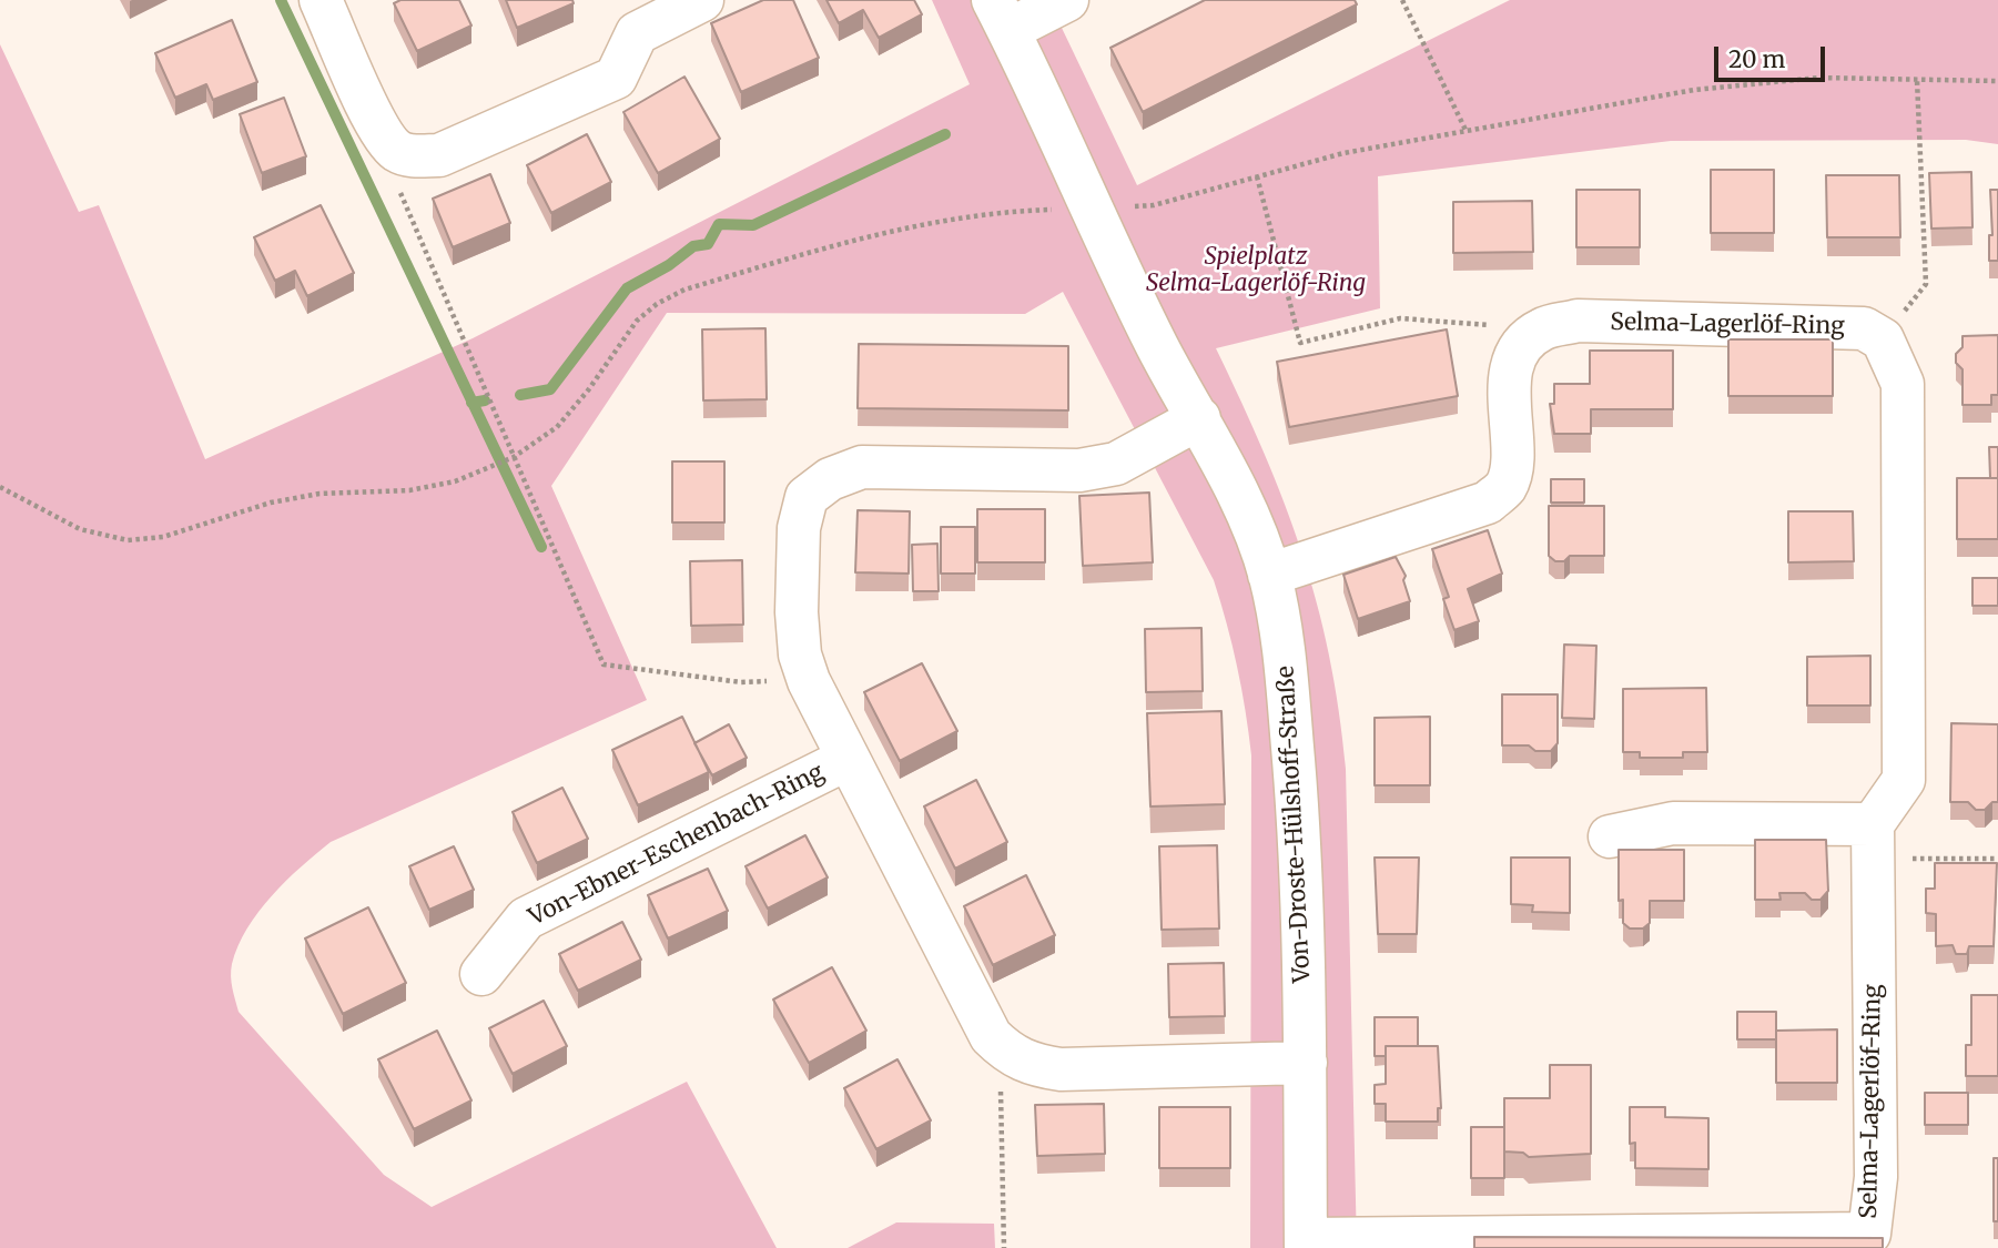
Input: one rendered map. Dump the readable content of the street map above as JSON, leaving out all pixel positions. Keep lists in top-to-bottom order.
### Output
{
  "streets": {
    "street": ["Selma-Lagerlöf-Ring", "Von-Droste-Hülshoff-Straße", "Von-Ebner-Eschenbach-Ring"]
  },
  "crossings": [
    ["Selma-Lagerlöf-Ring", "Von-Droste-Hülshoff-Straße"],
    ["Von-Droste-Hülshoff-Straße", "Von-Ebner-Eschenbach-Ring"]
  ],
  "parks": ["Spielplatz Selma-Lagerlöf-Ring"],
  "scale_bar": "20 m"
}
